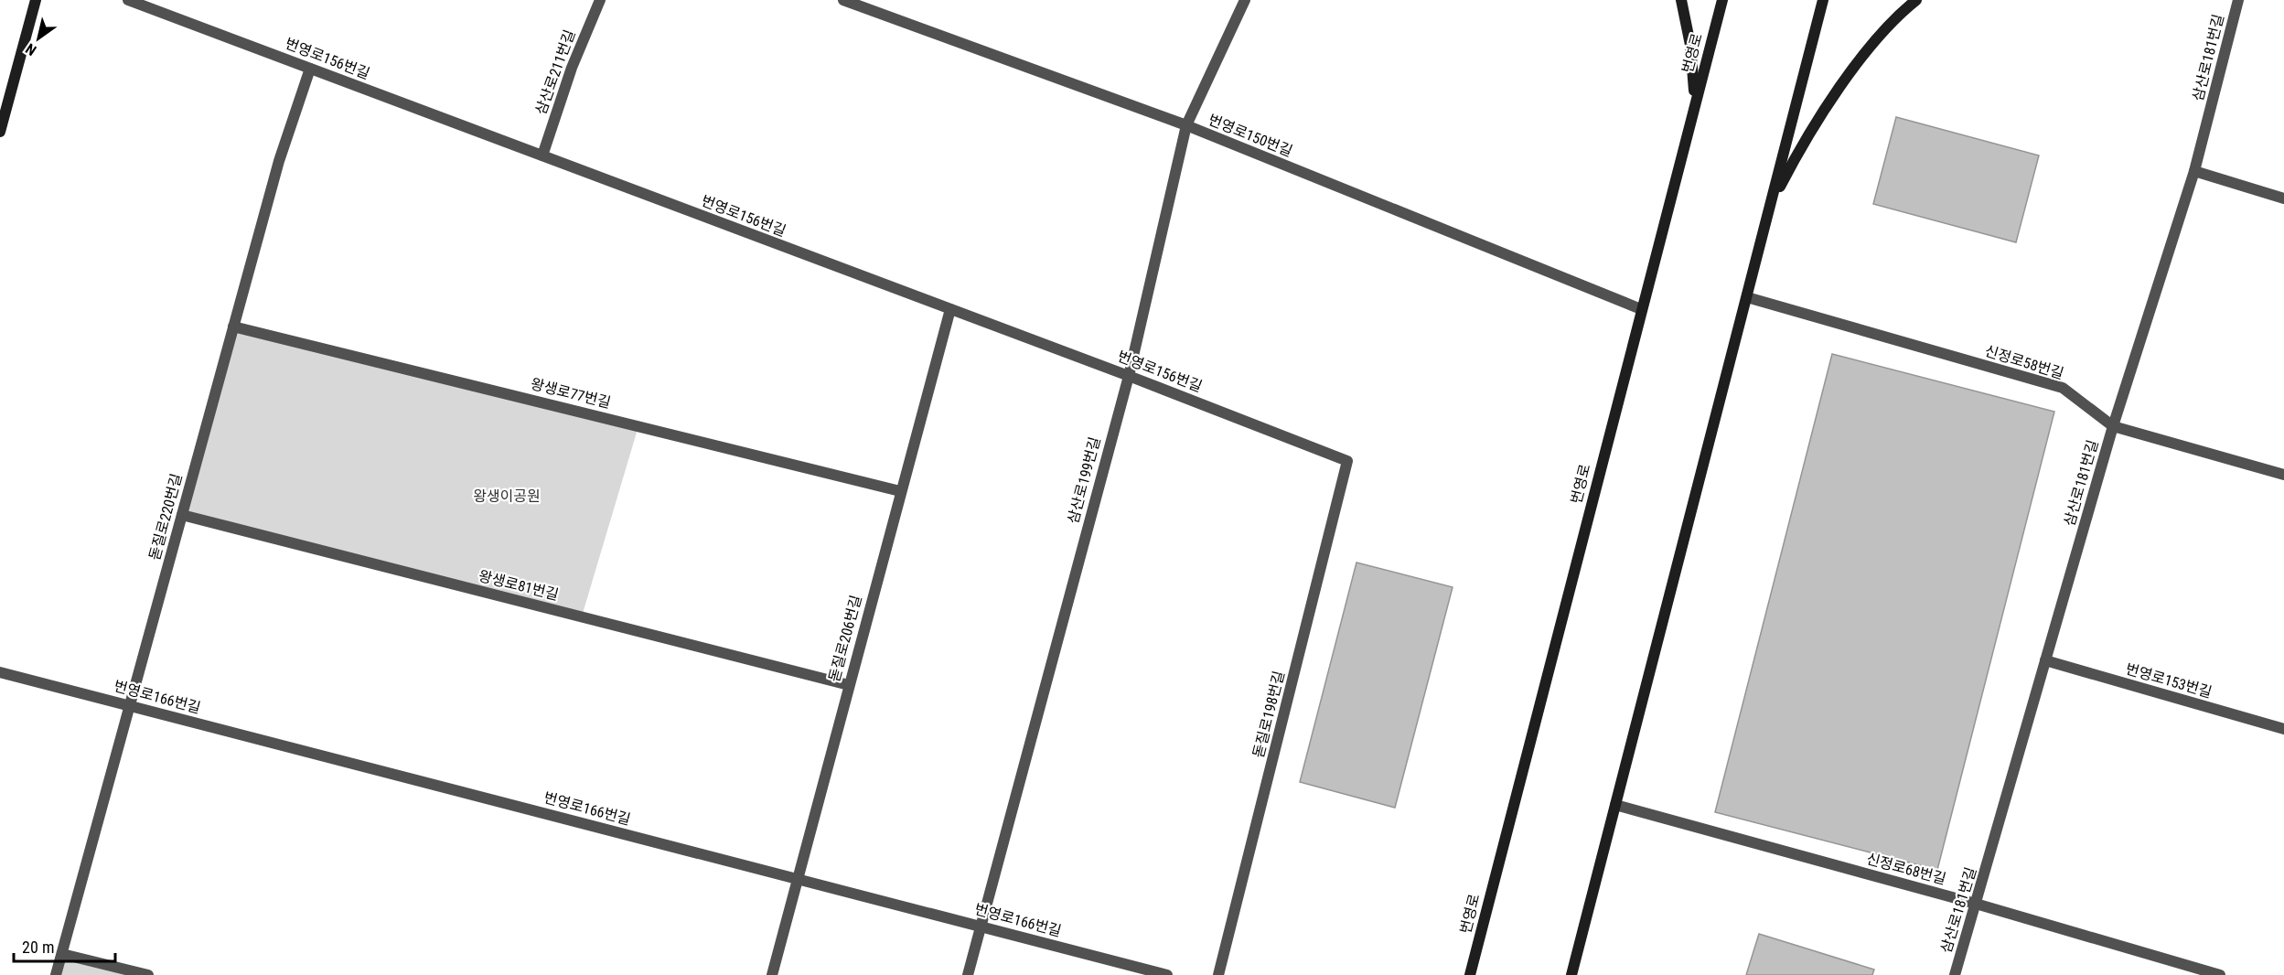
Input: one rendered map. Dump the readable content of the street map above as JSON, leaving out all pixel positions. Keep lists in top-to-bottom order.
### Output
{
  "streets": {
    "main road": ["번영로"],
    "street": [
      "삼산로181번길",
      "번영로156번길",
      "삼산로211번길",
      "번영로150번길",
      "신정로58번길",
      "왕생로77번길",
      "삼산로199번길",
      "돋질로220번길",
      "왕생로81번길",
      "돋질로206번길",
      "번영로153번길",
      "번영로166번길",
      "돋질로198번길",
      "신정로68번길"
    ]
  },
  "crossings": [
    ["번영로", "번영로150번길"],
    ["삼산로181번길", "신정로58번길"],
    ["삼산로181번길", "번영로153번길"],
    ["삼산로181번길", "신정로68번길"],
    ["번영로156번길", "삼산로211번길"],
    ["번영로156번길", "삼산로199번길"],
    ["번영로156번길", "돋질로220번길"],
    ["번영로156번길", "돋질로206번길"],
    ["번영로156번길", "돋질로198번길"],
    ["번영로150번길", "삼산로199번길"],
    ["왕생로77번길", "돋질로220번길"],
    ["왕생로77번길", "돋질로206번길"],
    ["삼산로199번길", "번영로166번길"],
    ["돋질로220번길", "왕생로81번길"],
    ["돋질로220번길", "번영로166번길"],
    ["왕생로81번길", "돋질로206번길"],
    ["돋질로206번길", "번영로166번길"]
  ],
  "parks": ["왕생이공원"],
  "scale_bar": "20 m",
  "north": "bottom left"
}
